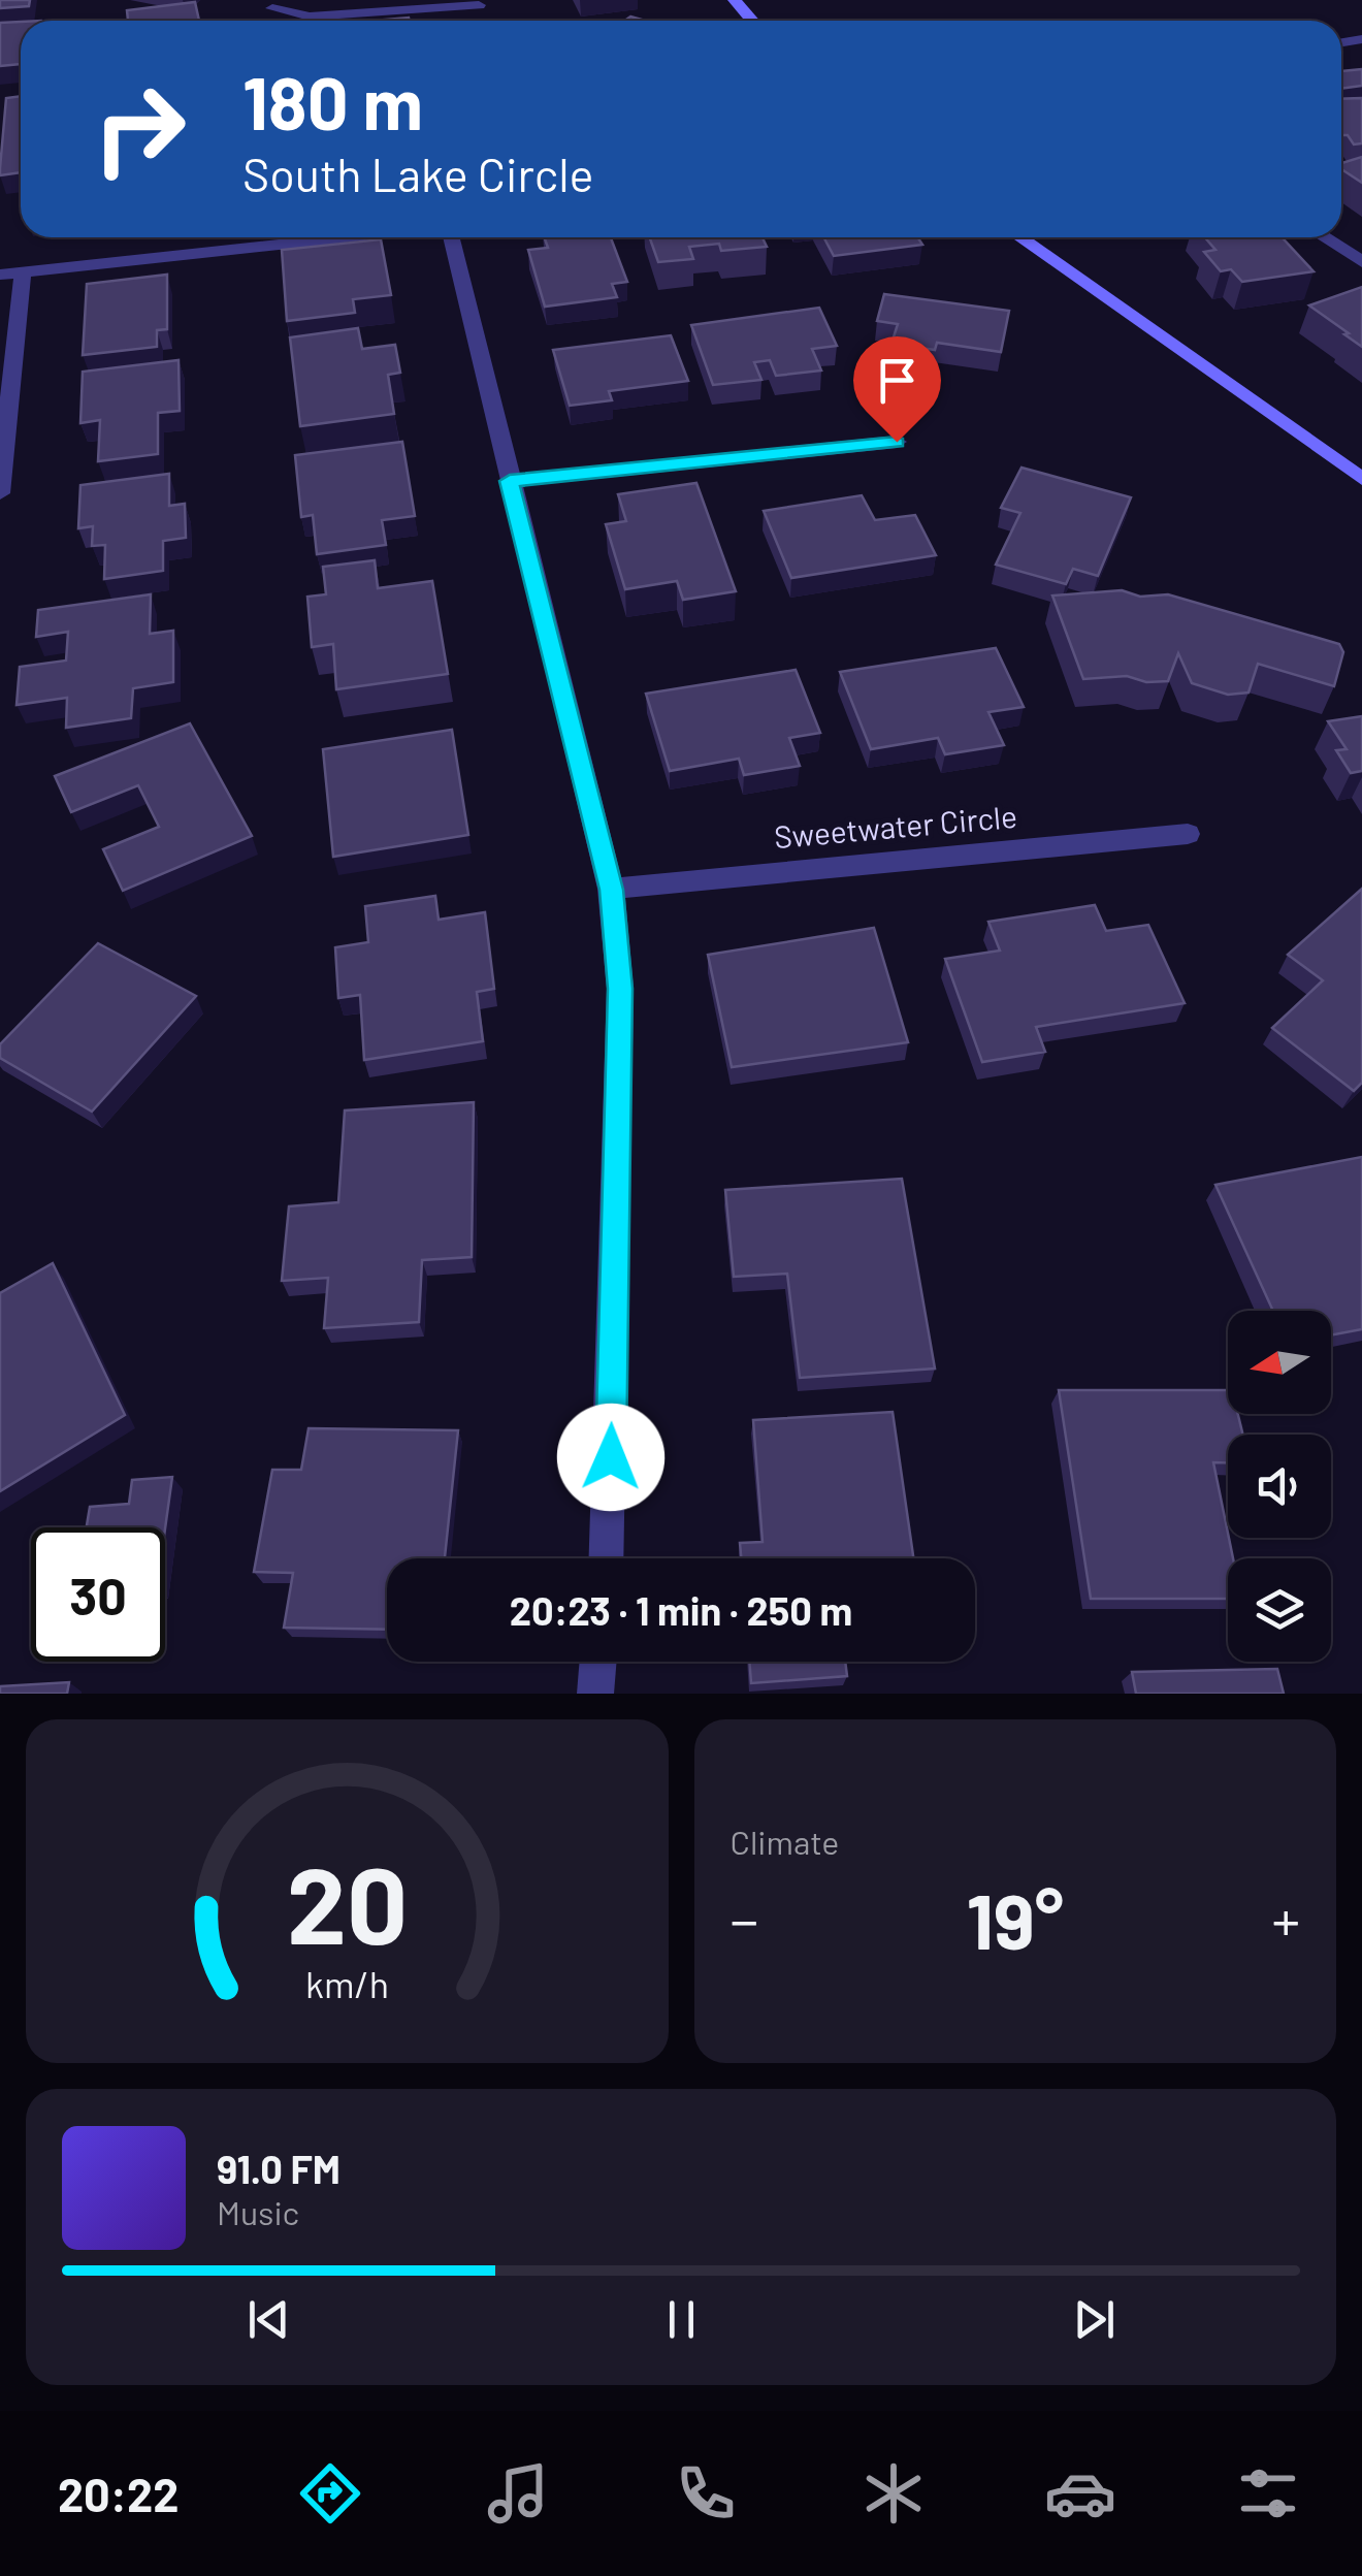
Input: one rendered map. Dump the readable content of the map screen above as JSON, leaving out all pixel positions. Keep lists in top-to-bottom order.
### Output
{
  "streets": {
    "street": ["Sweetwater Circle"]
  },
  "north": "left",
  "page": {
    "turn": ["180 m", "South Lake Circle"],
    "limit": "30",
    "trip": "20:23 · 1 min · 250 m",
    "tile": "Climate",
    "heat": ["−", "19°", "+"],
    "song": ["91.0 FM", "Music"],
    "tabs": "20:22",
    "gauge": ["20", "km/h"]
  }
}
